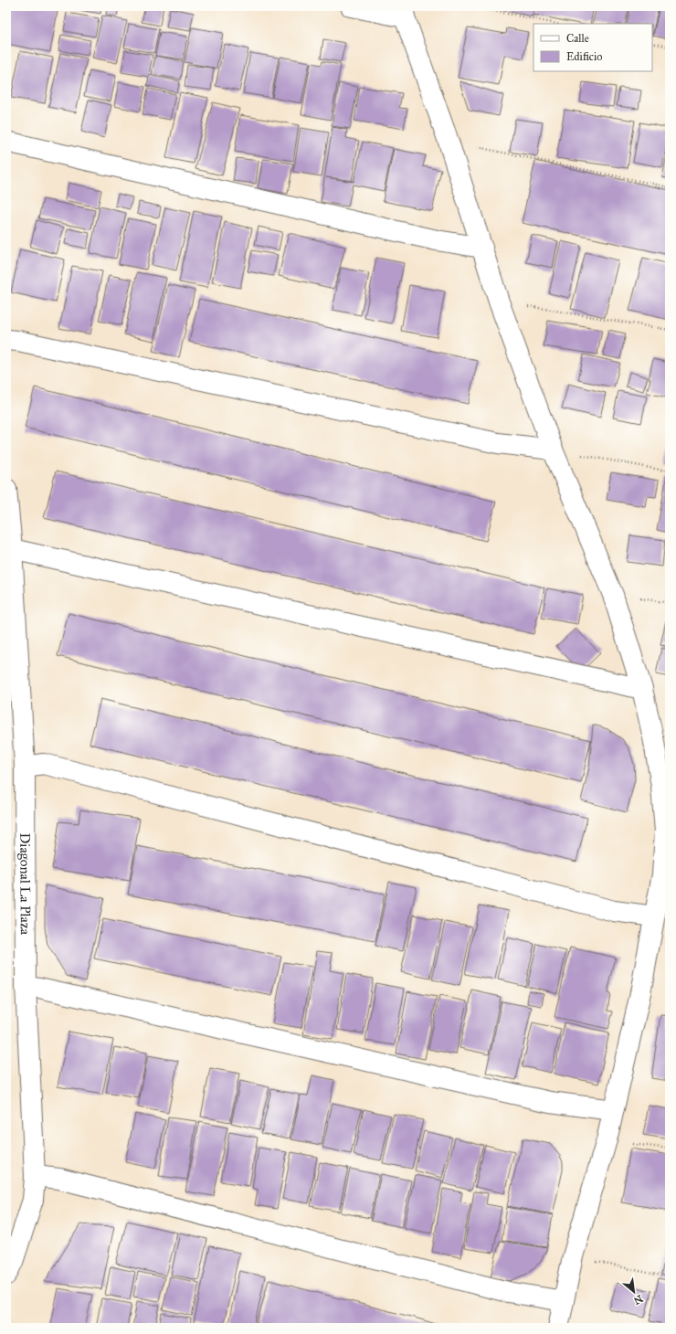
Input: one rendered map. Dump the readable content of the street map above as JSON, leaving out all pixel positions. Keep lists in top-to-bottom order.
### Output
{
  "streets": {
    "street": ["Diagonal La Plaza"]
  },
  "legend": ["Calle", "Edificio"],
  "north": "bottom right"
}
